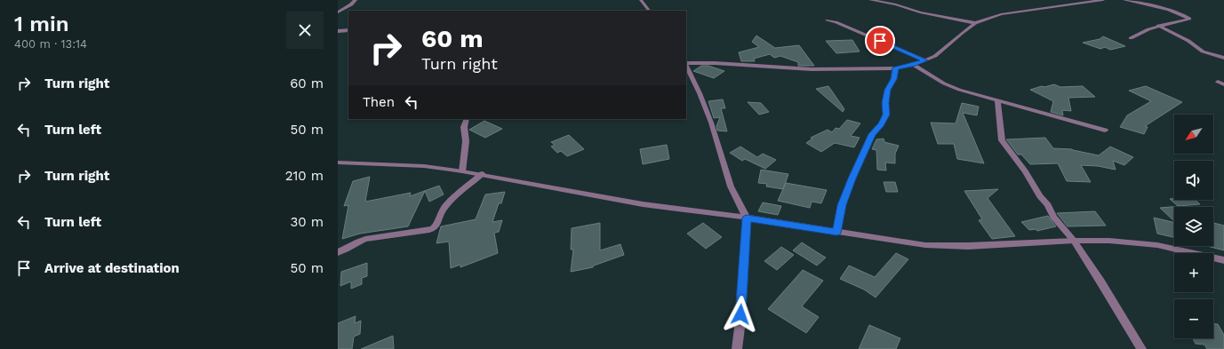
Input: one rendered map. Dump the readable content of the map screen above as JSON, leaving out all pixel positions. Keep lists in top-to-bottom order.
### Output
{
  "north": "bottom left",
  "page": {
    "heading": ["1 min", "400 m · 13:14"],
    "turn": ["60 m", "Turn right"],
    "list": [
      {
        "name": "Turn right",
        "value": "60 m"
      },
      {
        "name": "Turn left",
        "value": "50 m"
      },
      {
        "name": "Turn right",
        "value": "210 m"
      },
      {
        "name": "Turn left",
        "value": "30 m"
      },
      {
        "name": "Arrive at destination",
        "value": "50 m"
      }
    ],
    "then": "Then",
    "map_buttons": ["+", "−"]
  }
}
